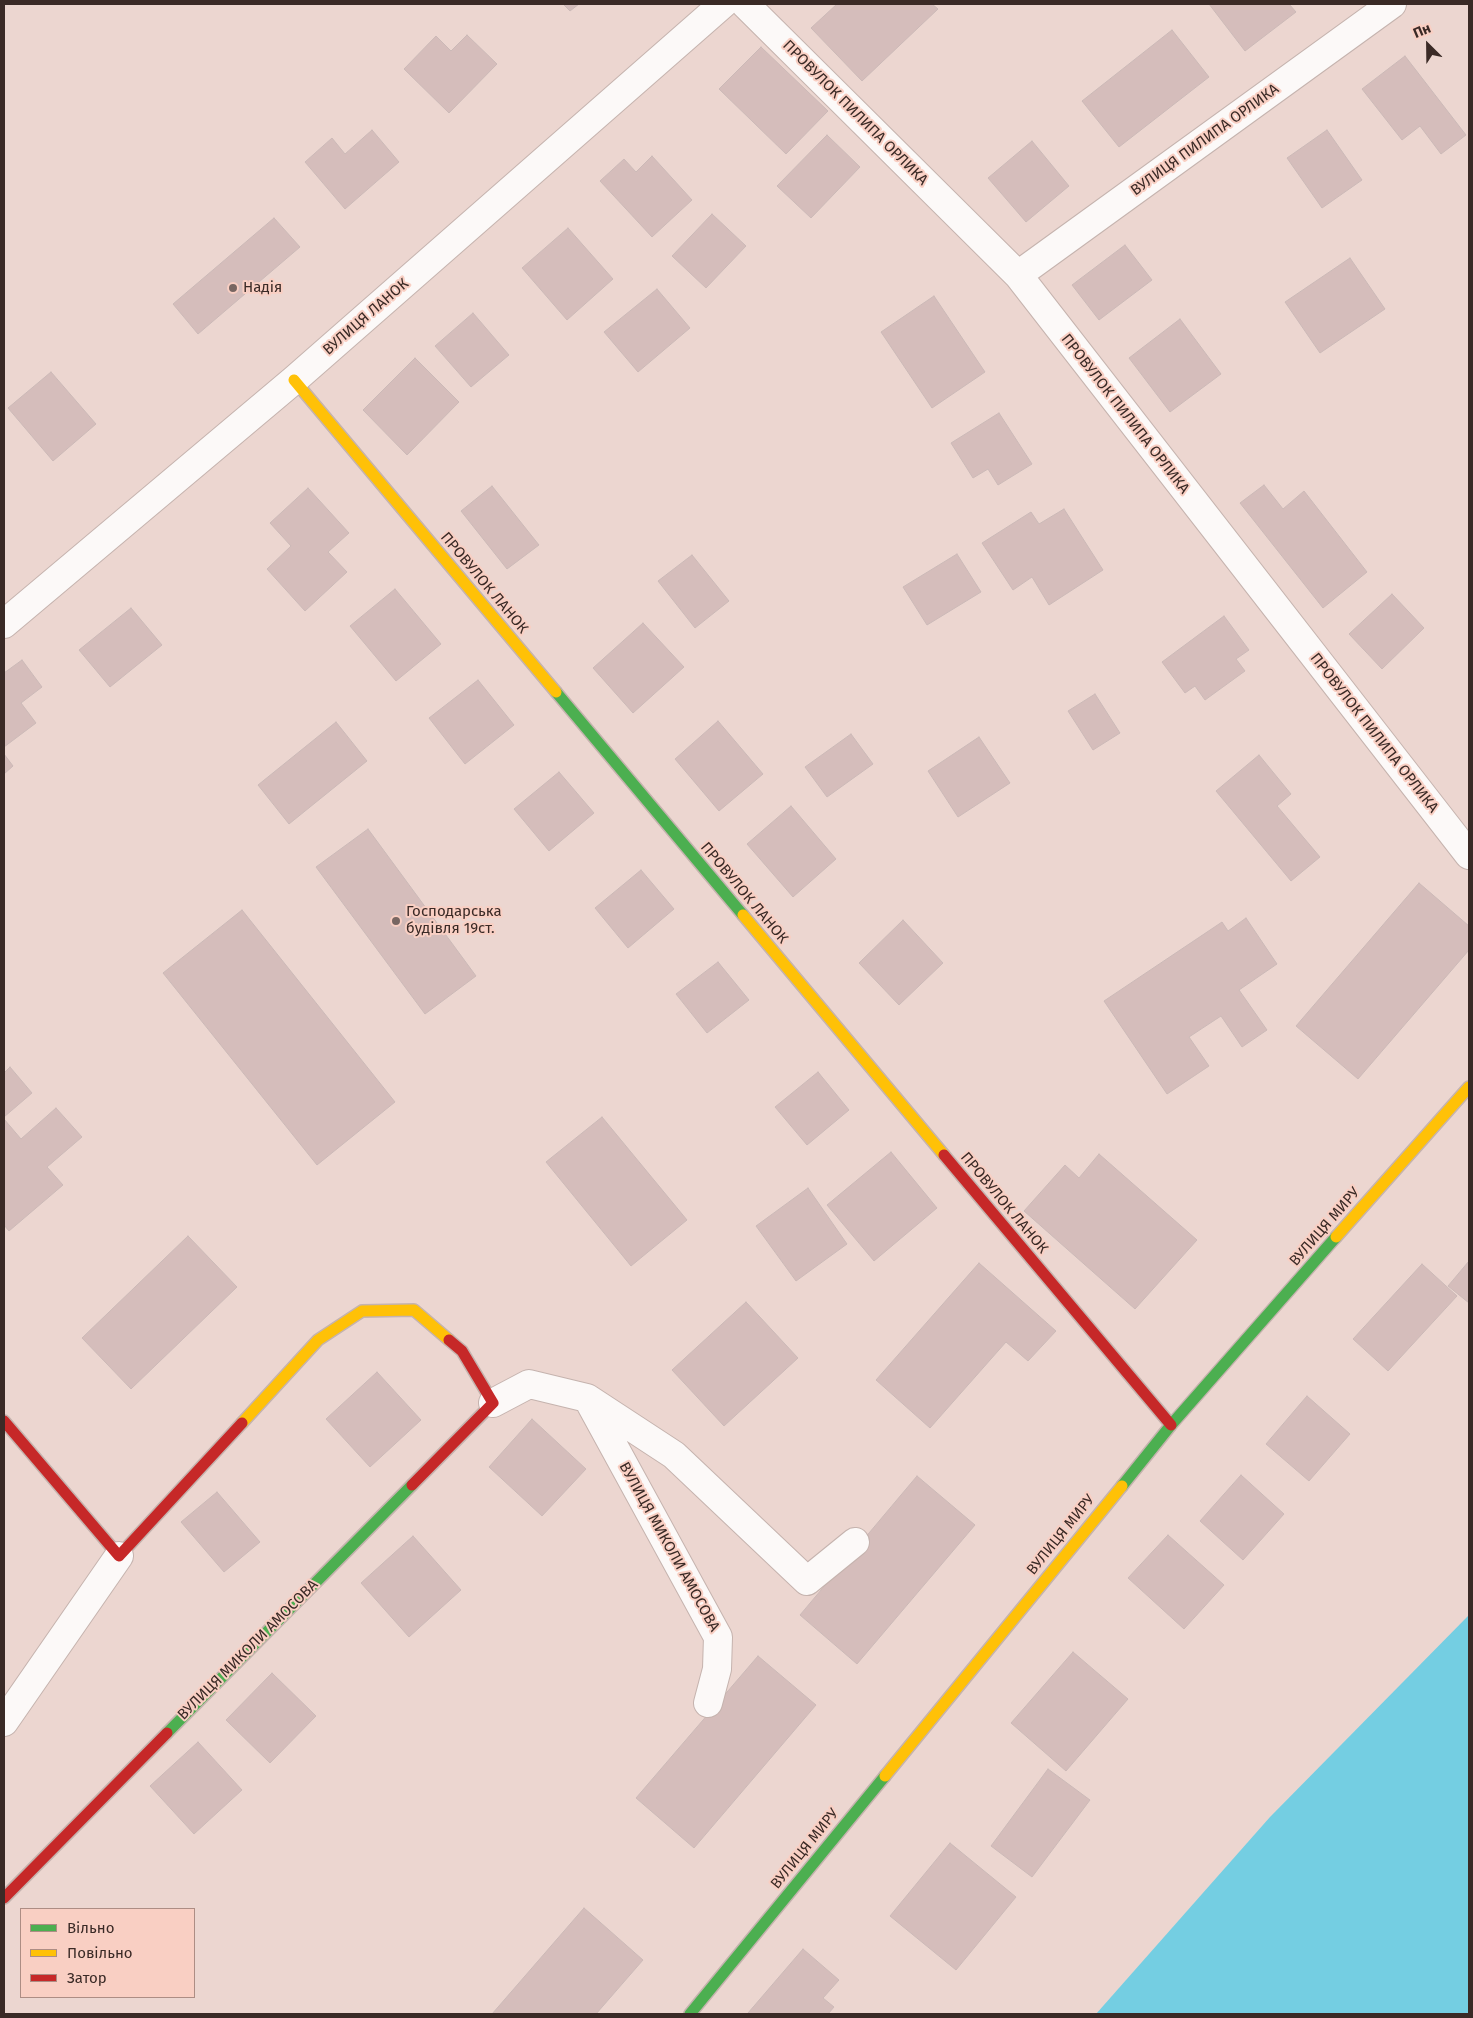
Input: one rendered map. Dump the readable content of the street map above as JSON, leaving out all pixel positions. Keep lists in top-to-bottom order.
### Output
{
  "streets": {
    "street": [
      "ПРОВУЛОК ПИЛИПА ОРЛИКА",
      "ВУЛИЦЯ ПИЛИПА ОРЛИКА",
      "ВУЛИЦЯ ЛАНОК",
      "ПРОВУЛОК ЛАНОК",
      "ВУЛИЦЯ МИРУ",
      "ВУЛИЦЯ МИКОЛИ АМОСОВА"
    ]
  },
  "crossings": [
    ["ПРОВУЛОК ПИЛИПА ОРЛИКА", "ВУЛИЦЯ ПИЛИПА ОРЛИКА"],
    ["ВУЛИЦЯ ЛАНОК", "ПРОВУЛОК ЛАНОК"],
    ["ПРОВУЛОК ЛАНОК", "ВУЛИЦЯ МИРУ"]
  ],
  "places": ["Надія", "Господарська будівля 19ст."],
  "legend": ["Вільно", "Повільно", "Затор"],
  "north": "top left"
}
